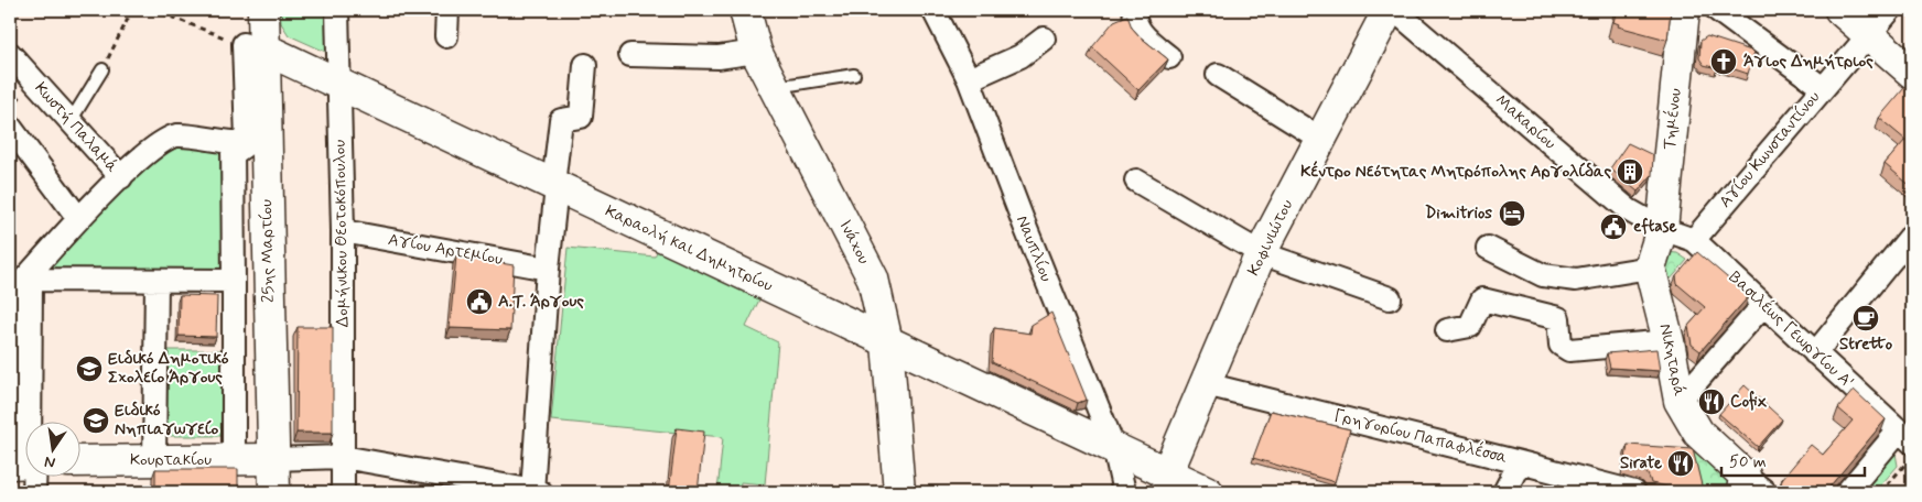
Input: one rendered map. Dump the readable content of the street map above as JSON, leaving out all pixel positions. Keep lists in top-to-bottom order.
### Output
{
  "streets": {
    "main road": [
      "Τημένου",
      "Κοφινιώτου",
      "Ινάχου",
      "Καραολή και Δημητρίου",
      "25ης Μαρτίου",
      "Νικηταρά",
      "Κουρτακίου"
    ],
    "street": [
      "Μακαρίου",
      "Κωστή Παλαμά",
      "Αγίου Κωνσταντίνου",
      "Δομήνικου Θεοτοκόπουλου",
      "Ναυπλίου",
      "Αγίου Αρτεμίου",
      "Βασιλέως Γεωργίου Α'",
      "Γρηγορίου Παπαφλέσσα"
    ]
  },
  "crossings": [
    ["Τημένου", "Μακαρίου"],
    ["Τημένου", "Βασιλέως Γεωργίου Α'"],
    ["Μακαρίου", "Βασιλέως Γεωργίου Α'"],
    ["Αγίου Κωνσταντίνου", "Βασιλέως Γεωργίου Α'"],
    ["Δομήνικου Θεοτοκόπουλου", "Καραολή και Δημητρίου"],
    ["Δομήνικου Θεοτοκόπουλου", "Αγίου Αρτεμίου"],
    ["Κοφινιώτου", "Καραολή και Δημητρίου"],
    ["Κοφινιώτου", "Γρηγορίου Παπαφλέσσα"],
    ["Ινάχου", "Καραολή και Δημητρίου"],
    ["Καραολή και Δημητρίου", "Ναυπλίου"],
    ["Καραολή και Δημητρίου", "25ης Μαρτίου"],
    ["25ης Μαρτίου", "Κουρτακίου"]
  ],
  "places": {
    "church": ["Άγιος Δημήτριος"],
    "building": ["Κέντρο Νεότητας Μητρόπολης Αργολίδας"],
    "hotel": ["Dimitrios"],
    "public building": ["eftase", "Α.Τ. Άργους"],
    "cafe": ["Stretto"],
    "school or university": ["Ειδικό Δημοτικό Σχολείο Άργους", "Ειδικό Νηπιαγωγείο"],
    "restaurant": ["Cofix", "Sirate"]
  },
  "scale_bar": "50 m",
  "north": "bottom"
}
